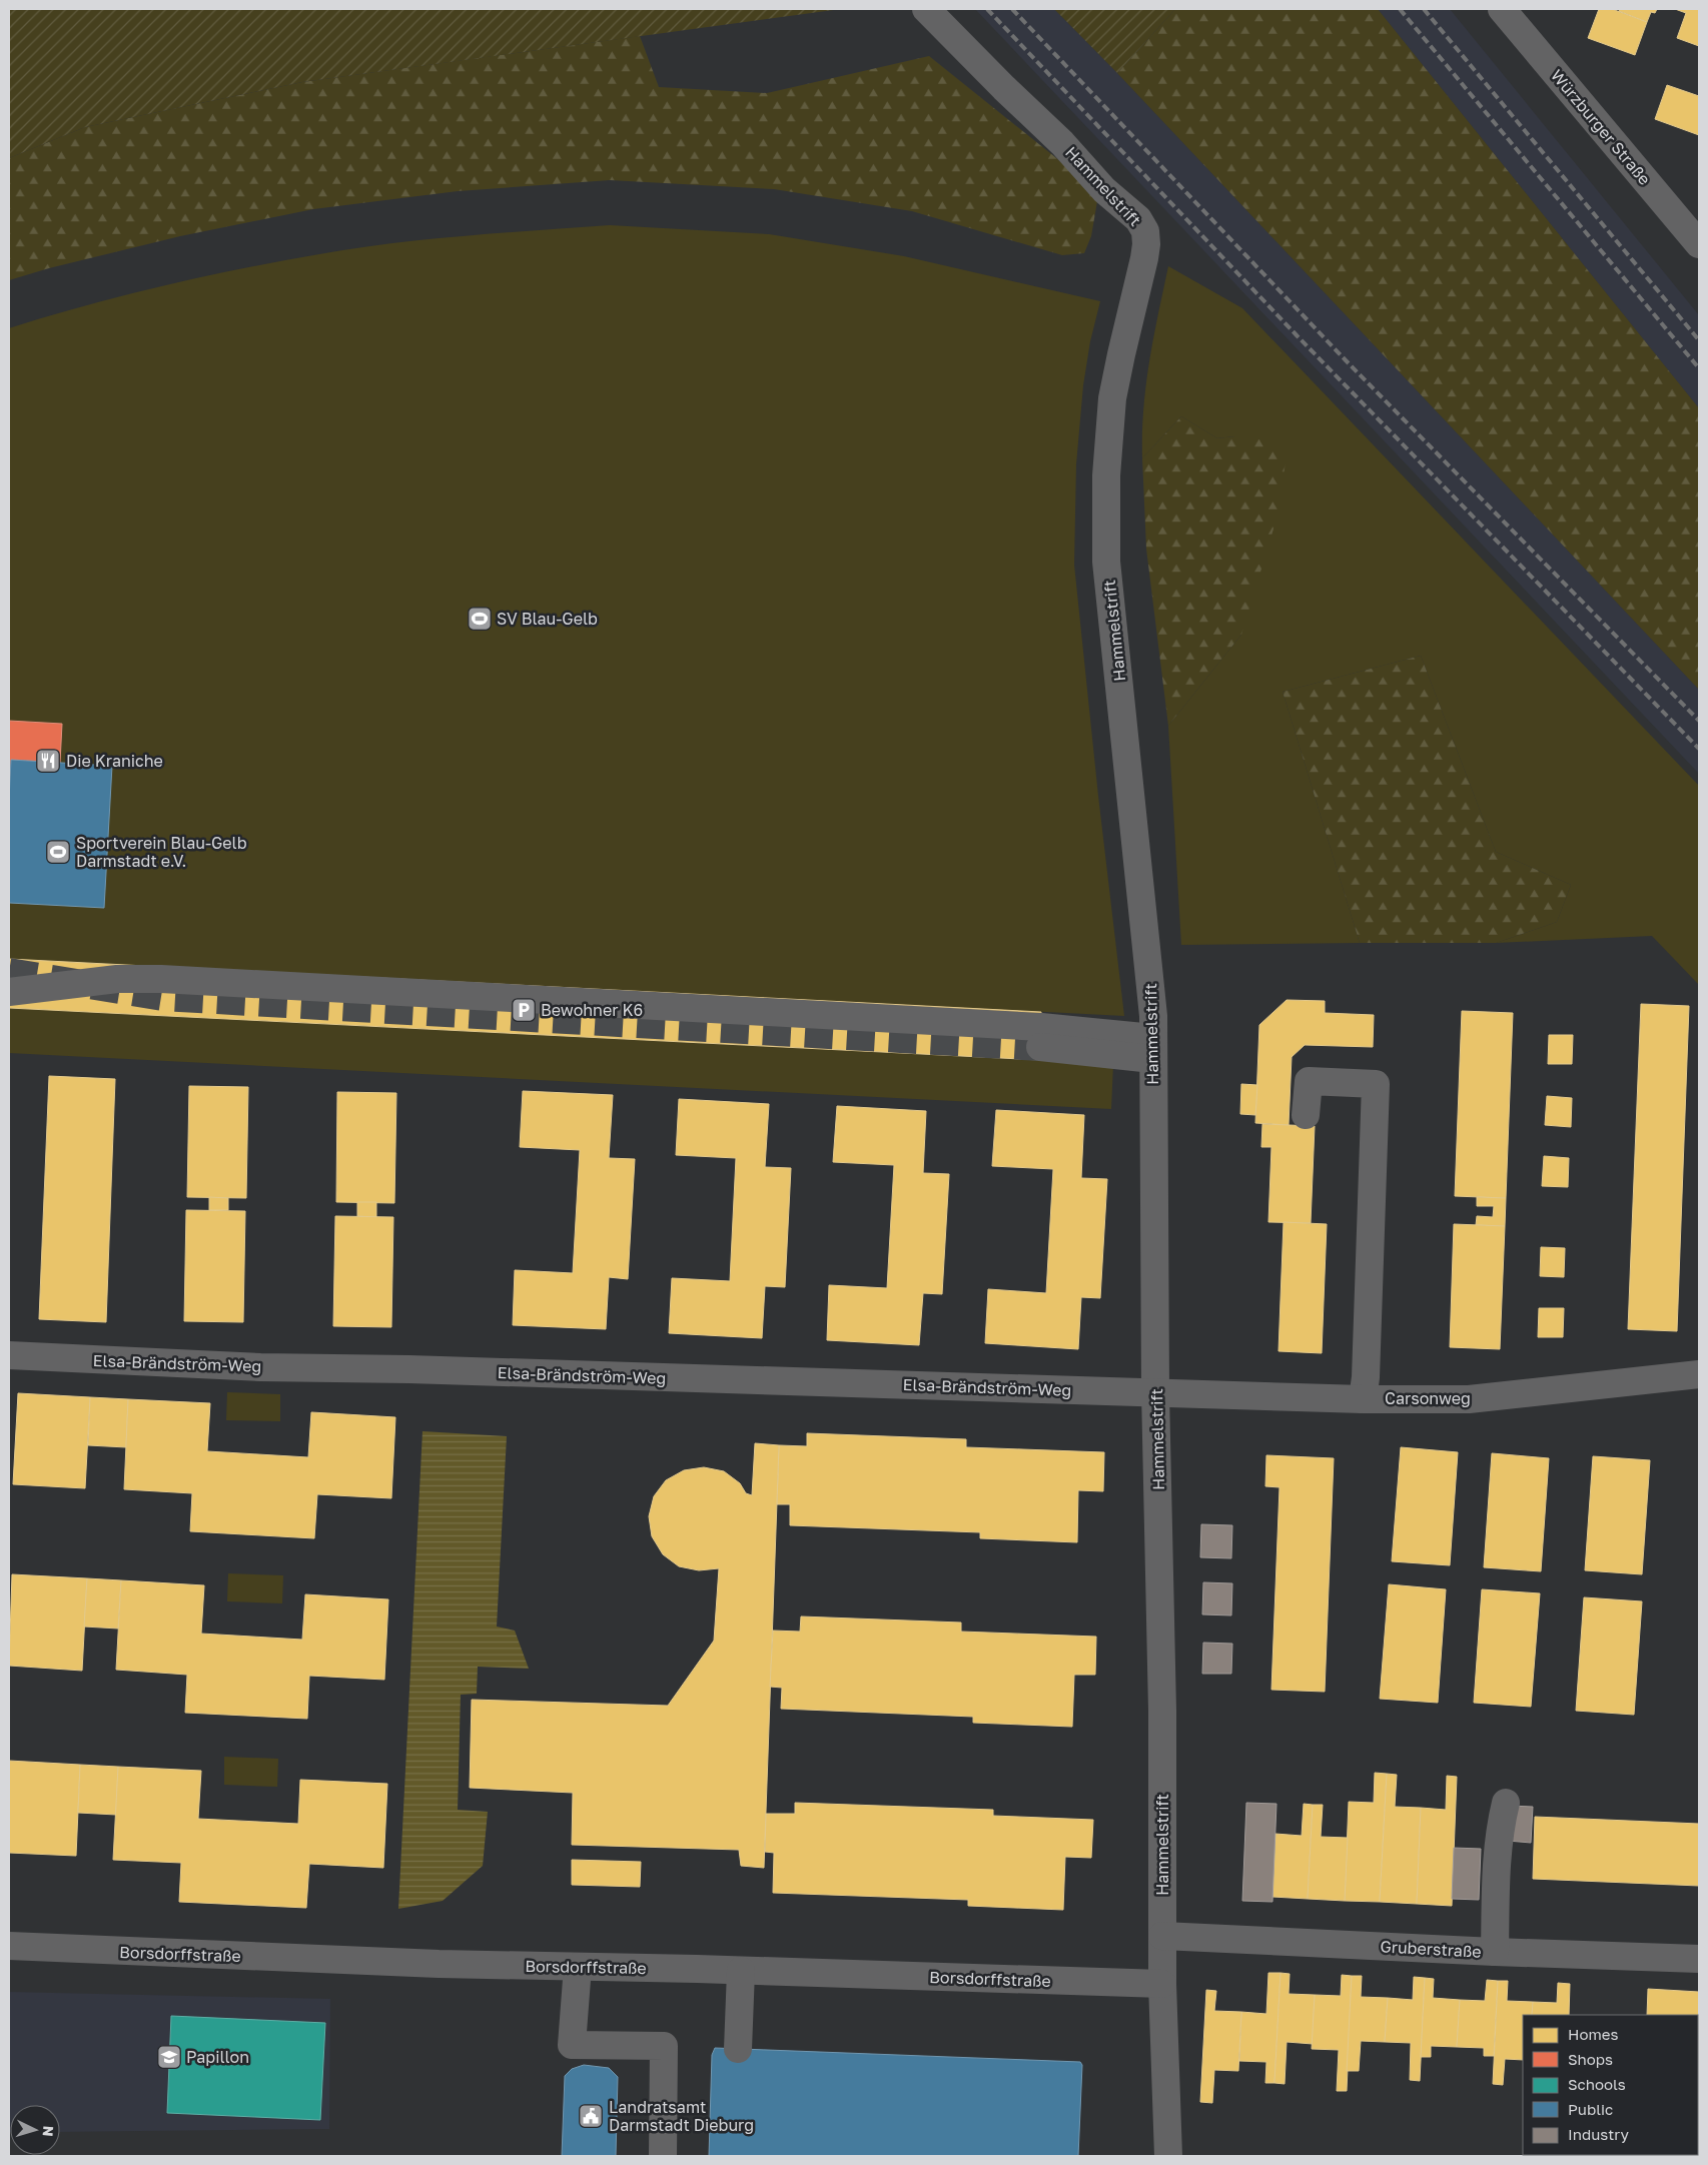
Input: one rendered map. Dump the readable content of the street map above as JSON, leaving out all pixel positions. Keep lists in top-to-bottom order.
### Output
{
  "streets": {
    "street": [
      "Würzburger Straße",
      "Hammelstrift",
      "Elsa-Brändström-Weg",
      "Carsonweg",
      "Gruberstraße",
      "Borsdorffstraße"
    ]
  },
  "crossings": [
    ["Hammelstrift", "Elsa-Brändström-Weg"],
    ["Hammelstrift", "Carsonweg"],
    ["Hammelstrift", "Gruberstraße"],
    ["Hammelstrift", "Borsdorffstraße"],
    ["Elsa-Brändström-Weg", "Carsonweg"]
  ],
  "places": {
    "sports": ["SV Blau-Gelb", "Sportverein Blau-Gelb Darmstadt e.V."],
    "restaurant": ["Die Kraniche"],
    "parking": ["Bewohner K6"],
    "school or university": ["Papillon"],
    "public building": ["Landratsamt Darmstadt Dieburg"]
  },
  "legend": [
    "Homes",
    "Shops",
    "Schools",
    "Public",
    "Industry"
  ],
  "north": "right"
}
